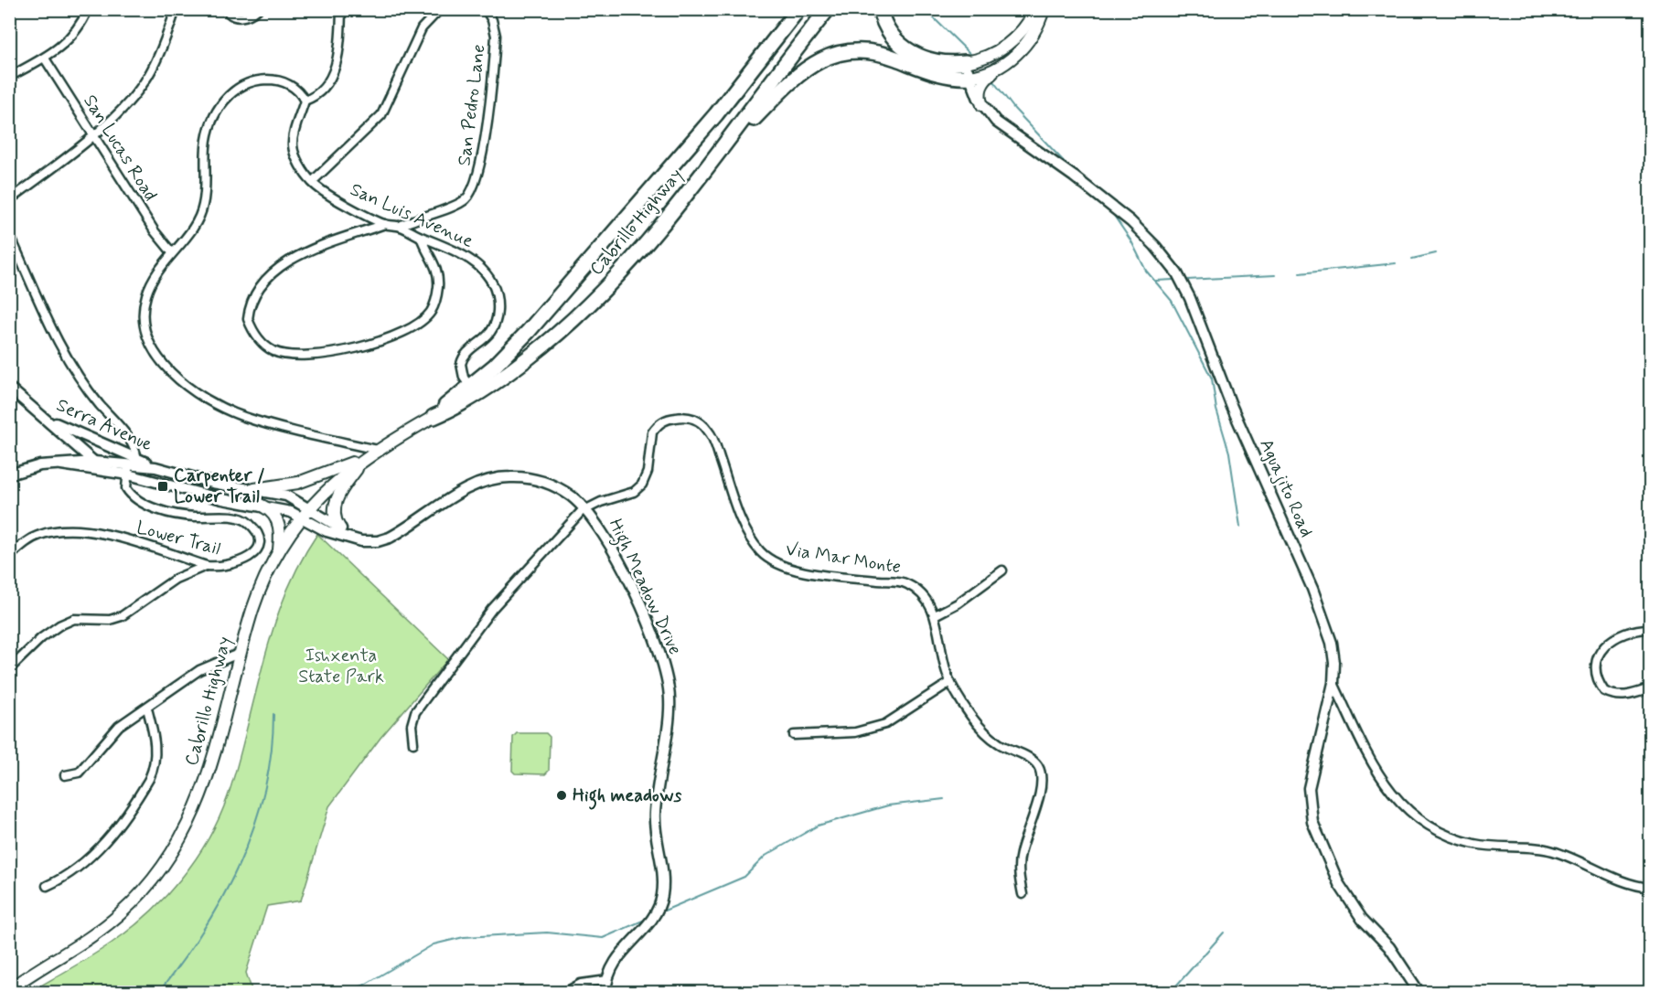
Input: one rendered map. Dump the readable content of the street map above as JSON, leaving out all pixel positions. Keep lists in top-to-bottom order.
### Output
{
  "streets": {
    "highway": ["Cabrillo Highway"],
    "street": [
      "San Pedro Lane",
      "San Lucas Road",
      "San Luis Avenue",
      "Serra Avenue",
      "Aguajito Road",
      "Lower Trail",
      "Via Mar Monte",
      "High Meadow Drive"
    ]
  },
  "crossings": [
    ["San Pedro Lane", "San Luis Avenue"],
    ["San Luis Avenue", "Cabrillo Highway"],
    ["Cabrillo Highway", "Serra Avenue"],
    ["Cabrillo Highway", "High Meadow Drive"],
    ["Serra Avenue", "Lower Trail"],
    ["Serra Avenue", "High Meadow Drive"],
    ["Lower Trail", "High Meadow Drive"],
    ["Via Mar Monte", "High Meadow Drive"]
  ],
  "parks": ["Ishxenta State Park"],
  "places": {
    "transit": ["Carpenter / Lower Trail"],
    "other": ["High meadows"]
  }
}
